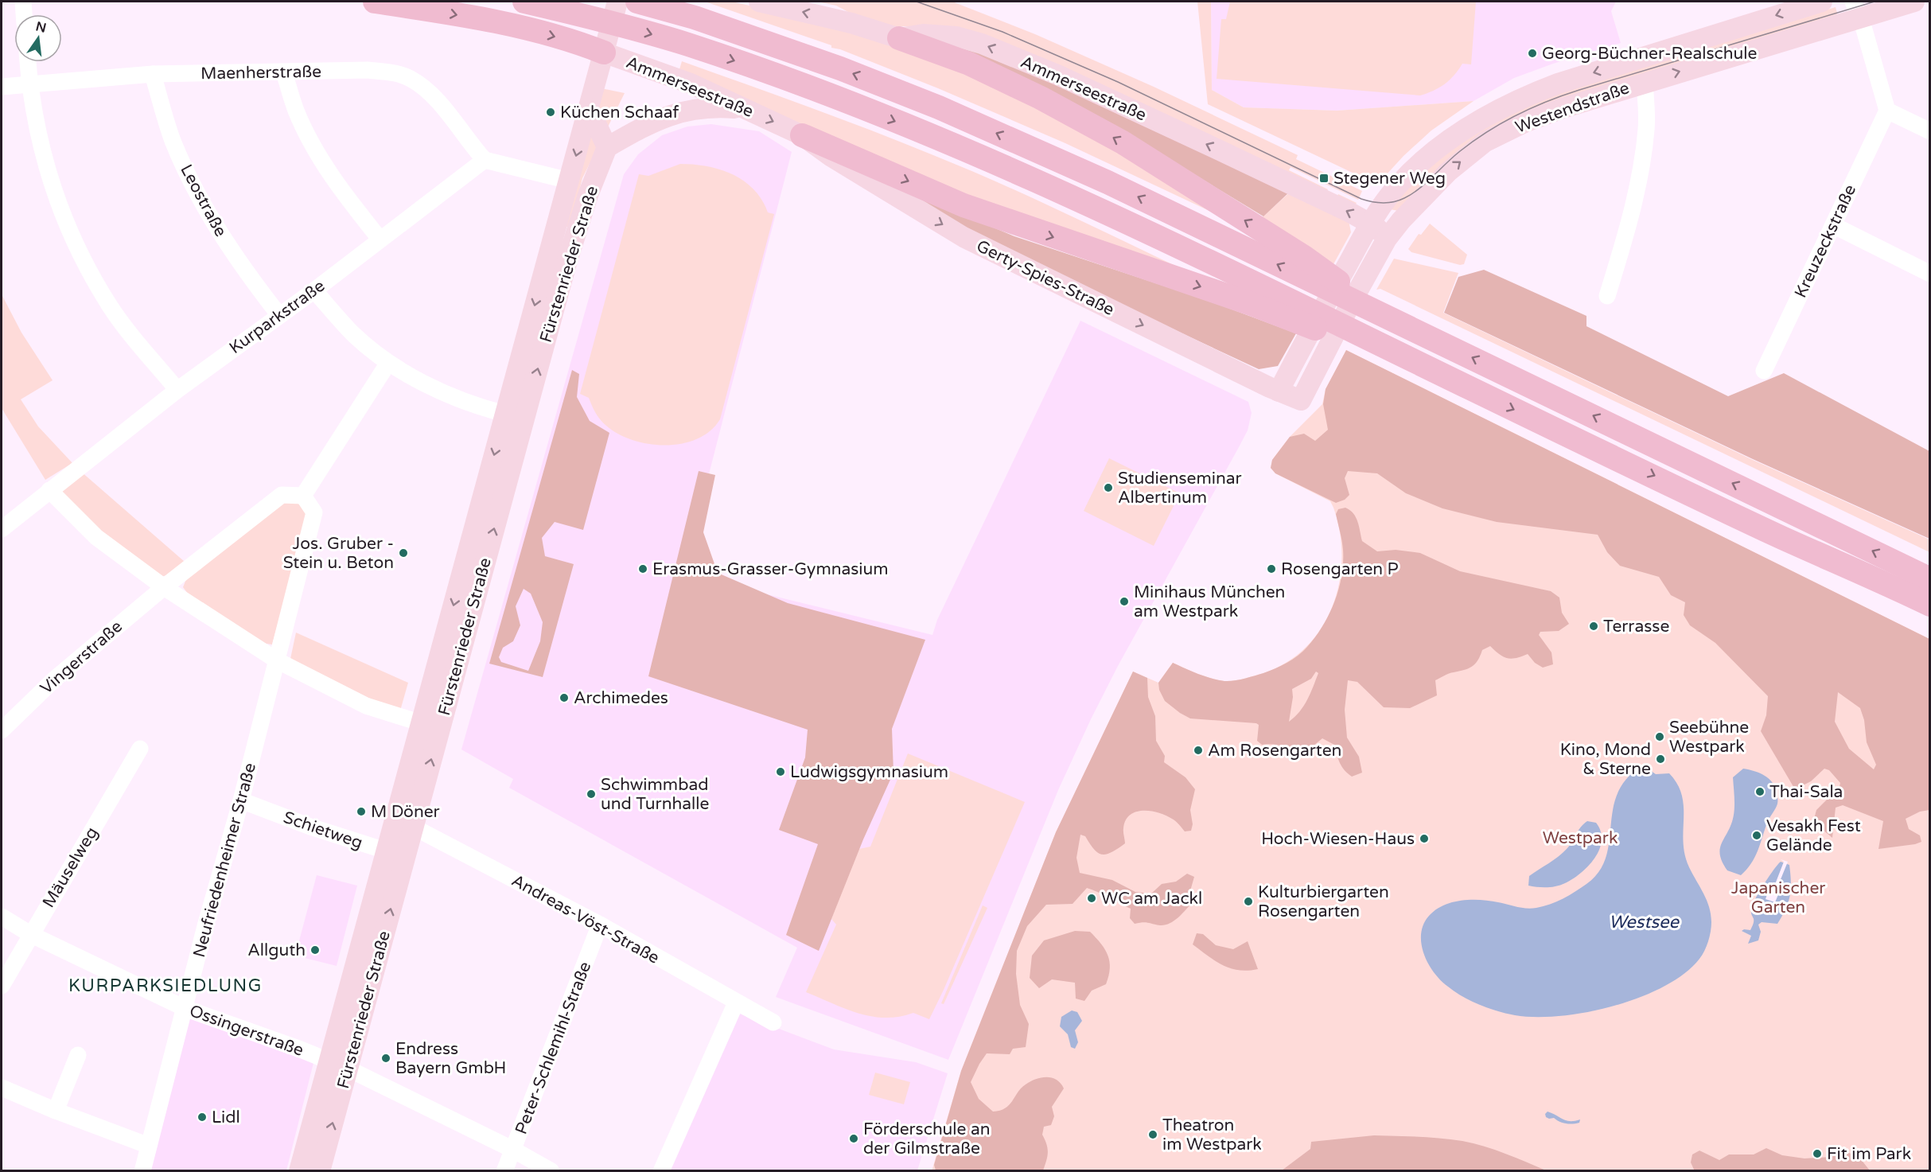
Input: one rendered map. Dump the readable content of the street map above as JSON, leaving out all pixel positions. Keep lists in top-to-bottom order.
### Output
{
  "streets": {
    "main road": [
      "Ammerseestraße",
      "Westendstraße",
      "Fürstenrieder Straße",
      "Gerty-Spies-Straße"
    ],
    "street": [
      "Maenherstraße",
      "Leostraße",
      "Kreuzeckstraße",
      "Kurparkstraße",
      "Vingerstraße",
      "Schietweg",
      "Neufriedenheimer Straße",
      "Mäuselweg",
      "Andreas-Vöst-Straße",
      "Ossingerstraße",
      "Peter-Schlemihl-Straße"
    ]
  },
  "crossings": [
    ["Maenherstraße", "Leostraße"],
    ["Maenherstraße", "Kurparkstraße"],
    ["Ammerseestraße", "Westendstraße"],
    ["Ammerseestraße", "Fürstenrieder Straße"],
    ["Ammerseestraße", "Gerty-Spies-Straße"],
    ["Westendstraße", "Gerty-Spies-Straße"],
    ["Leostraße", "Kurparkstraße"],
    ["Fürstenrieder Straße", "Schietweg"],
    ["Fürstenrieder Straße", "Andreas-Vöst-Straße"],
    ["Fürstenrieder Straße", "Ossingerstraße"],
    ["Vingerstraße", "Neufriedenheimer Straße"],
    ["Schietweg", "Neufriedenheimer Straße"],
    ["Neufriedenheimer Straße", "Ossingerstraße"],
    ["Mäuselweg", "Ossingerstraße"],
    ["Andreas-Vöst-Straße", "Peter-Schlemihl-Straße"],
    ["Ossingerstraße", "Peter-Schlemihl-Straße"]
  ],
  "one_way": ["Ammerseestraße", "Gerty-Spies-Straße"],
  "districts": ["KURPARKSIEDLUNG"],
  "water": ["Westsee"],
  "parks": ["Westpark", "Japanischer Garten"],
  "places": {
    "other": [
      "Georg-Büchner-Realschule",
      "Küchen Schaaf",
      "Studienseminar Albertinum",
      "Jos. Gruber - Stein u. Beton",
      "Erasmus-Grasser-Gymnasium",
      "Rosengarten P",
      "Minihaus München am Westpark",
      "Terrasse",
      "Archimedes",
      "Seebühne Westpark",
      "Am Rosengarten",
      "Kino, Mond & Sterne",
      "Ludwigsgymnasium",
      "Thai-Sala",
      "Schwimmbad und Turnhalle",
      "M Döner",
      "Vesakh Fest Gelände",
      "Hoch-Wiesen-Haus",
      "WC am Jackl",
      "Kulturbiergarten Rosengarten",
      "Allguth",
      "Endress Bayern GmbH",
      "Lidl",
      "Theatron im Westpark",
      "Förderschule an der Gilmstraße",
      "Fit im Park"
    ],
    "transit": ["Stegener Weg"]
  },
  "north": "top"
}
